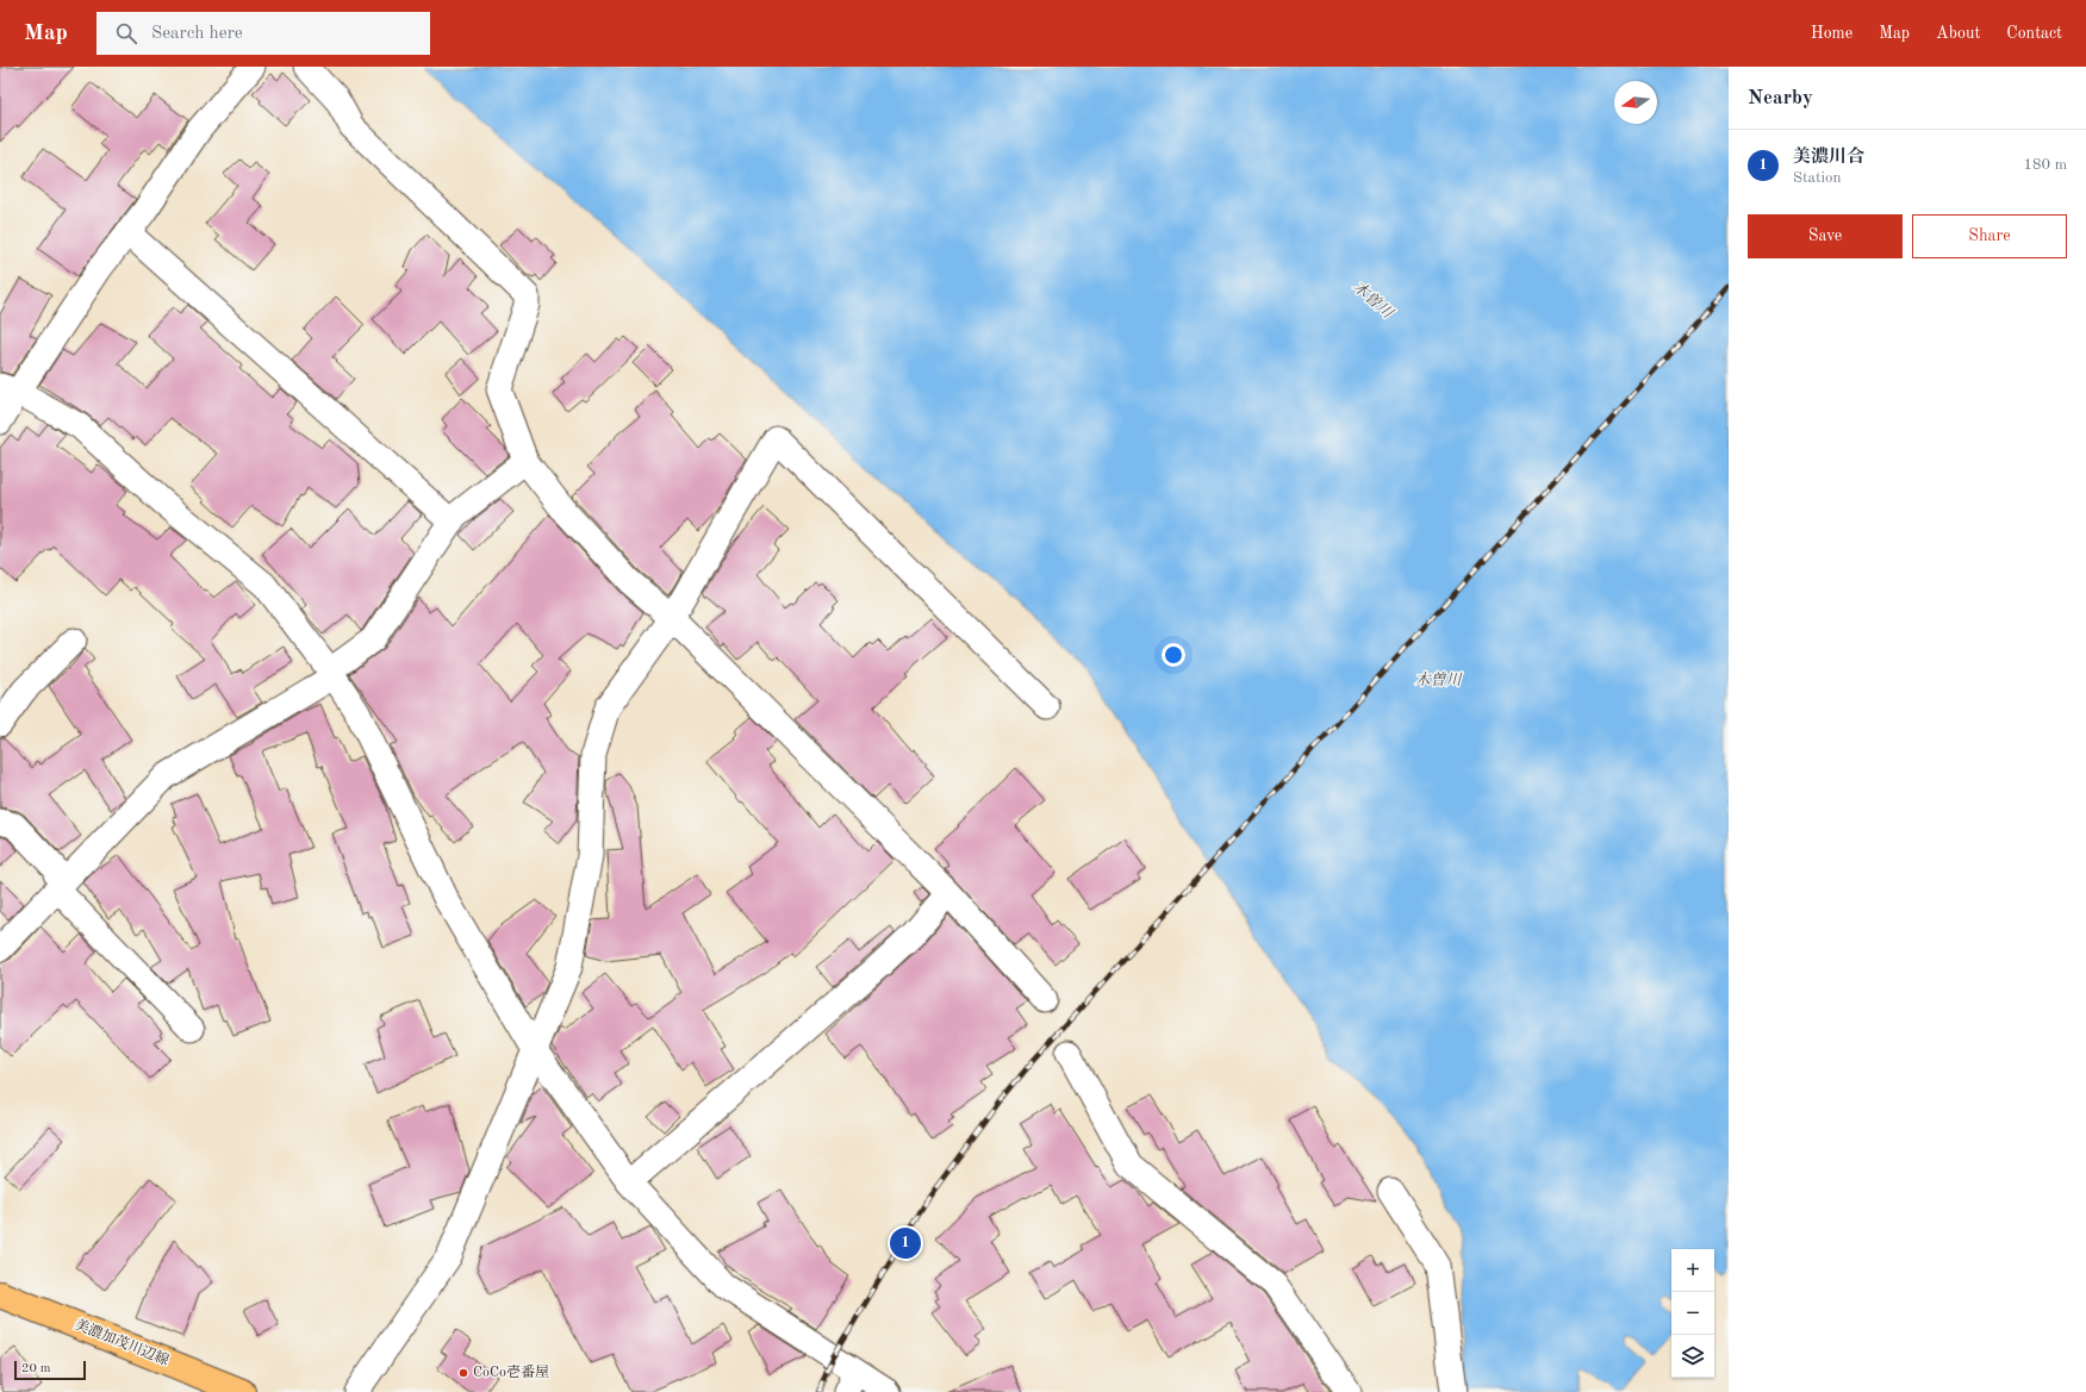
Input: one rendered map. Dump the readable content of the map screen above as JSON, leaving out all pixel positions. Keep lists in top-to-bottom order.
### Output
{
  "streets": {
    "main road": ["美濃加茂川辺線"]
  },
  "water": ["木曽川"],
  "places": ["CoCo壱番屋"],
  "scale_bar": "20 m",
  "north": "left",
  "page": {
    "header": "Map",
    "search": "Search here",
    "nav": [
      "Home",
      "Map",
      "About",
      "Contact"
    ],
    "heading": "Nearby",
    "list": [
      {
        "mark": "1",
        "name": "美濃川合",
        "note": "Station",
        "value": "180 m"
      }
    ],
    "buttons": ["Save", "Share"],
    "pins": "1",
    "map_buttons": ["+", "−"],
    "scale": "20 m"
  }
}
